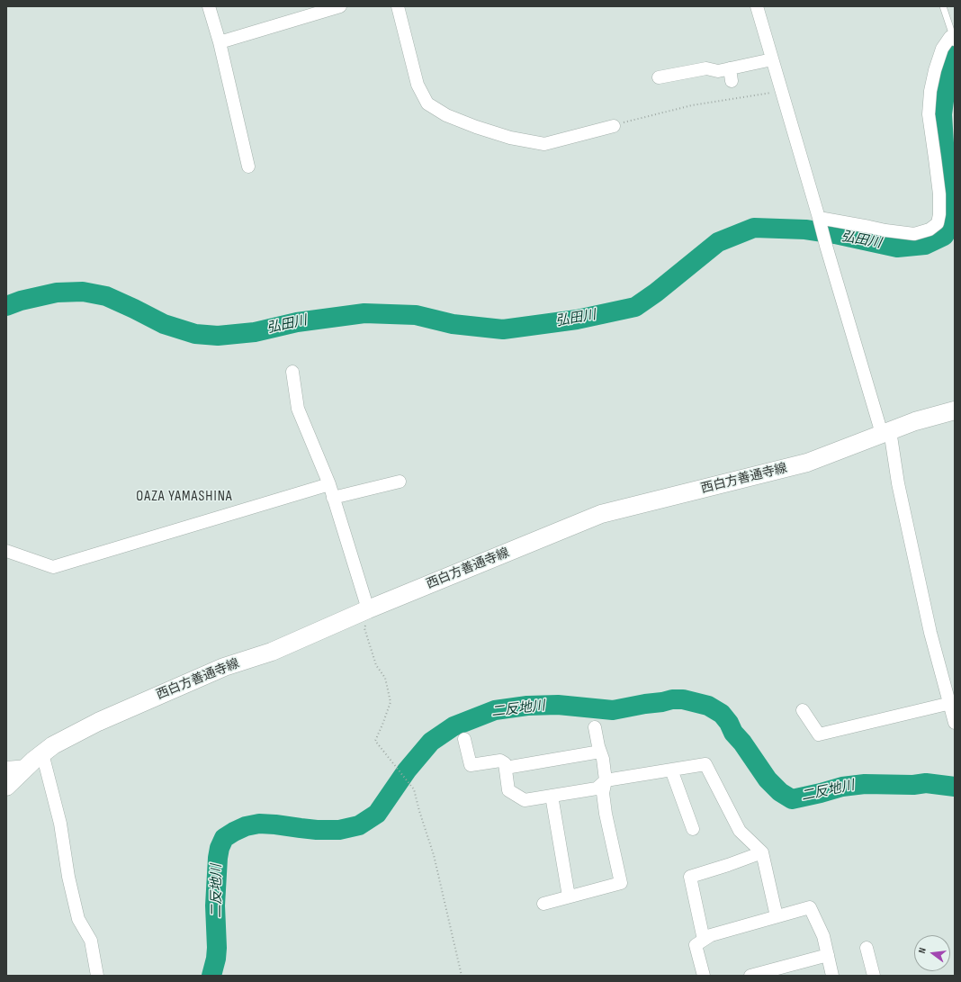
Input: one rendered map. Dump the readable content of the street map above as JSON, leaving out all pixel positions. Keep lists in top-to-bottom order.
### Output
{
  "streets": {
    "main road": ["西白方善通寺線"]
  },
  "districts": ["OAZA YAMASHINA"],
  "water": ["弘田川", "二反地川"],
  "north": "left"
}
